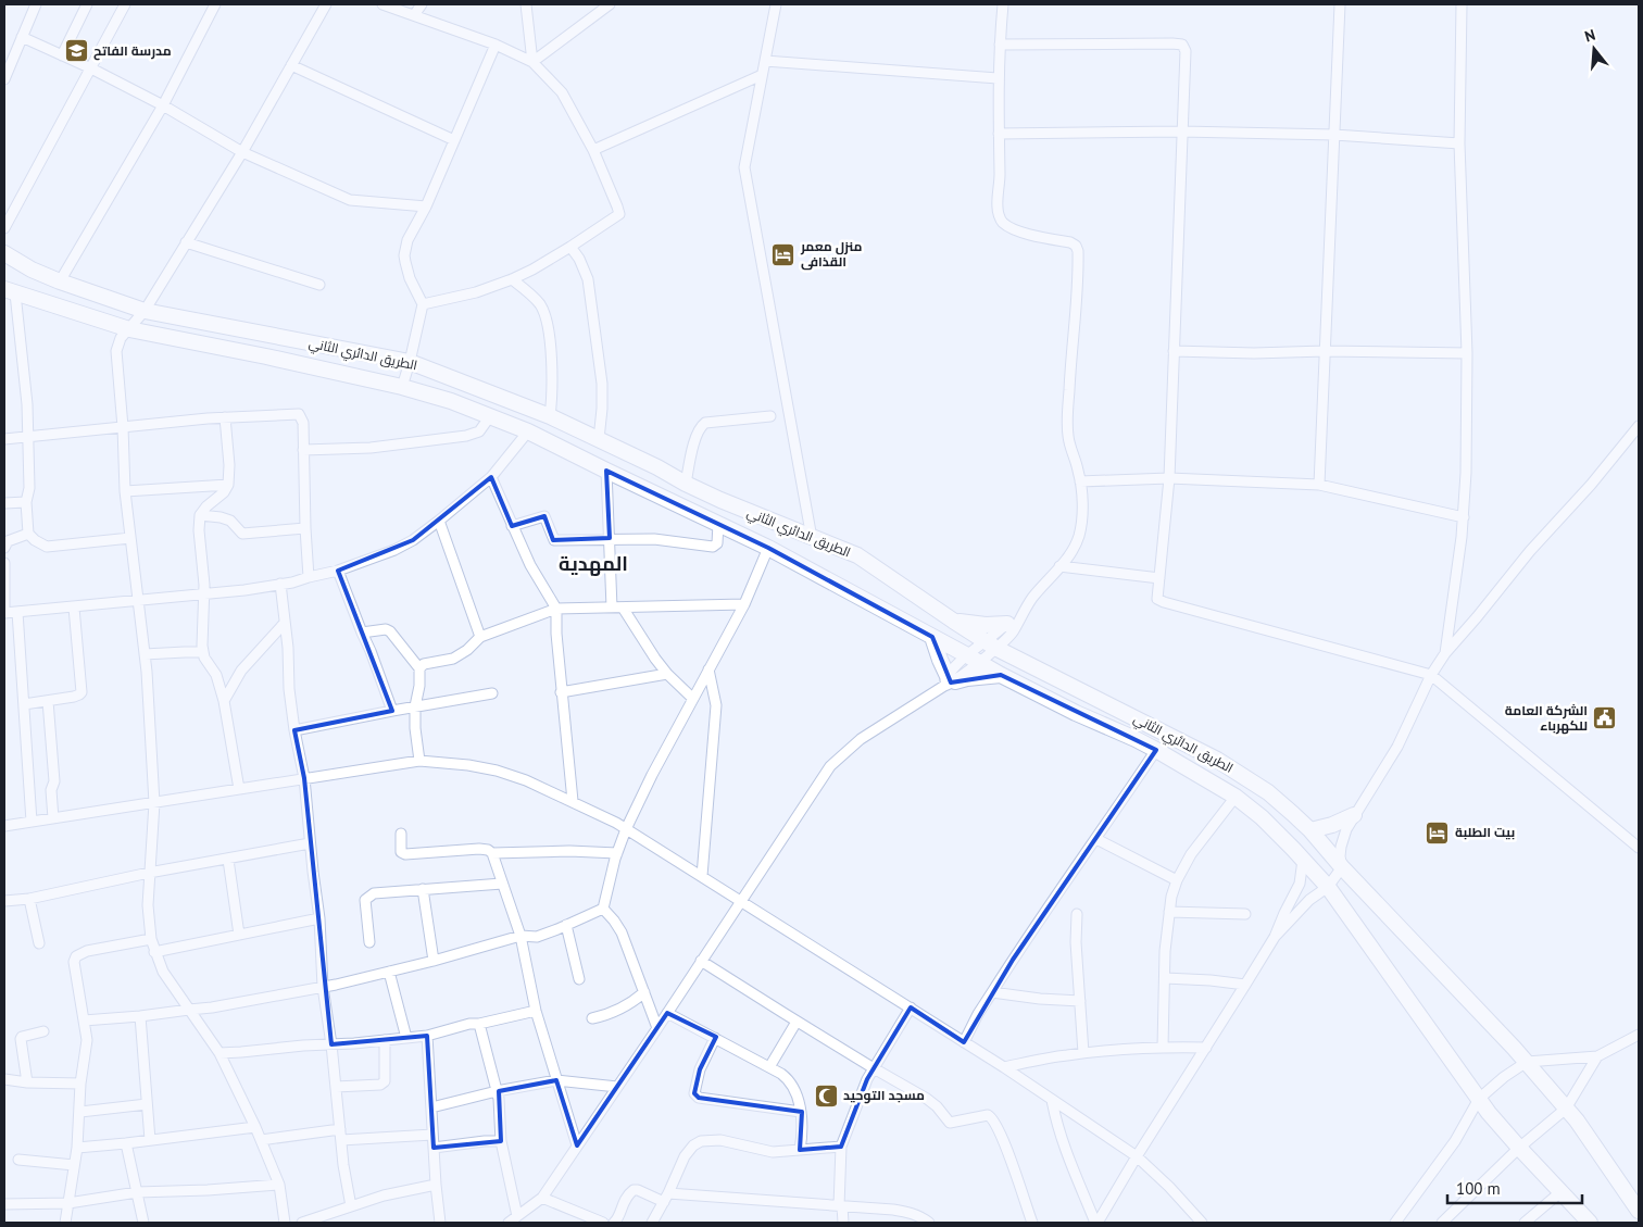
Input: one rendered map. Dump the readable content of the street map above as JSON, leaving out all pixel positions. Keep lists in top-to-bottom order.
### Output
{
  "streets": {
    "main road": ["الطريق الدائري الثاني"]
  },
  "districts": ["المهدية"],
  "places": {
    "school or university": ["مدرسة الفاتح"],
    "hotel": ["منزل معمر القذافى", "بيت الطلبة"],
    "public building": ["الشركة العامة للكهرباء"],
    "mosque": ["مسجد التوحيد"]
  },
  "scale_bar": "100 m",
  "north": "top"
}
